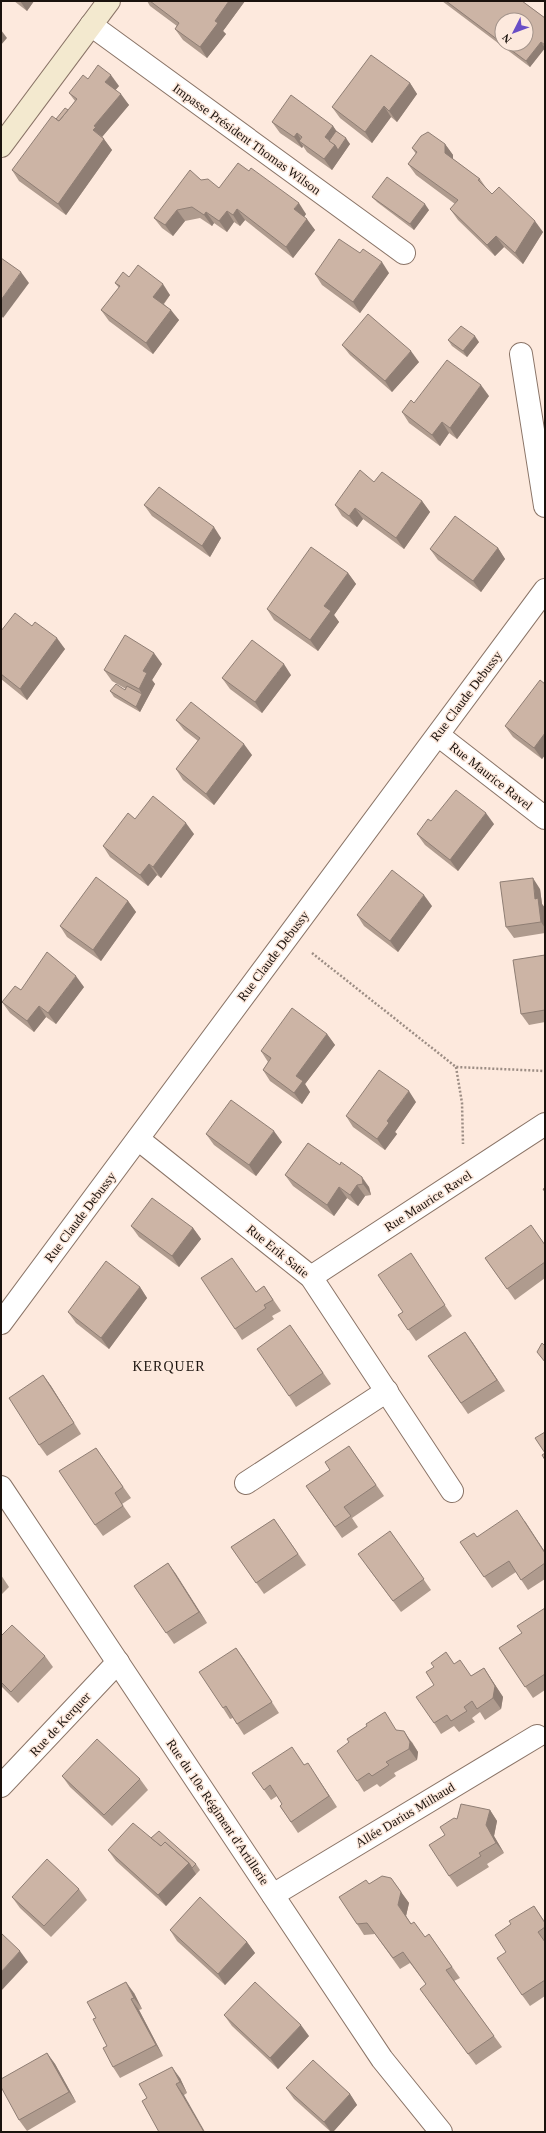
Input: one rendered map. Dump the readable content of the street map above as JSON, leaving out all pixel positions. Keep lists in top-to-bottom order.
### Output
{
  "streets": {
    "street": [
      "Impasse Président Thomas Wilson",
      "Rue Claude Debussy",
      "Rue Maurice Ravel",
      "Rue Erik Satie",
      "Rue de Kerquer",
      "Rue du 10e Régiment d'Artillerie",
      "Allée Darius Milhaud"
    ]
  },
  "crossings": [
    ["Rue Claude Debussy", "Rue Maurice Ravel"],
    ["Rue Claude Debussy", "Rue Erik Satie"],
    ["Rue Maurice Ravel", "Rue Erik Satie"],
    ["Rue de Kerquer", "Rue du 10e Régiment d'Artillerie"],
    ["Rue du 10e Régiment d'Artillerie", "Allée Darius Milhaud"]
  ],
  "districts": ["KERQUER"],
  "north": "bottom left"
}
